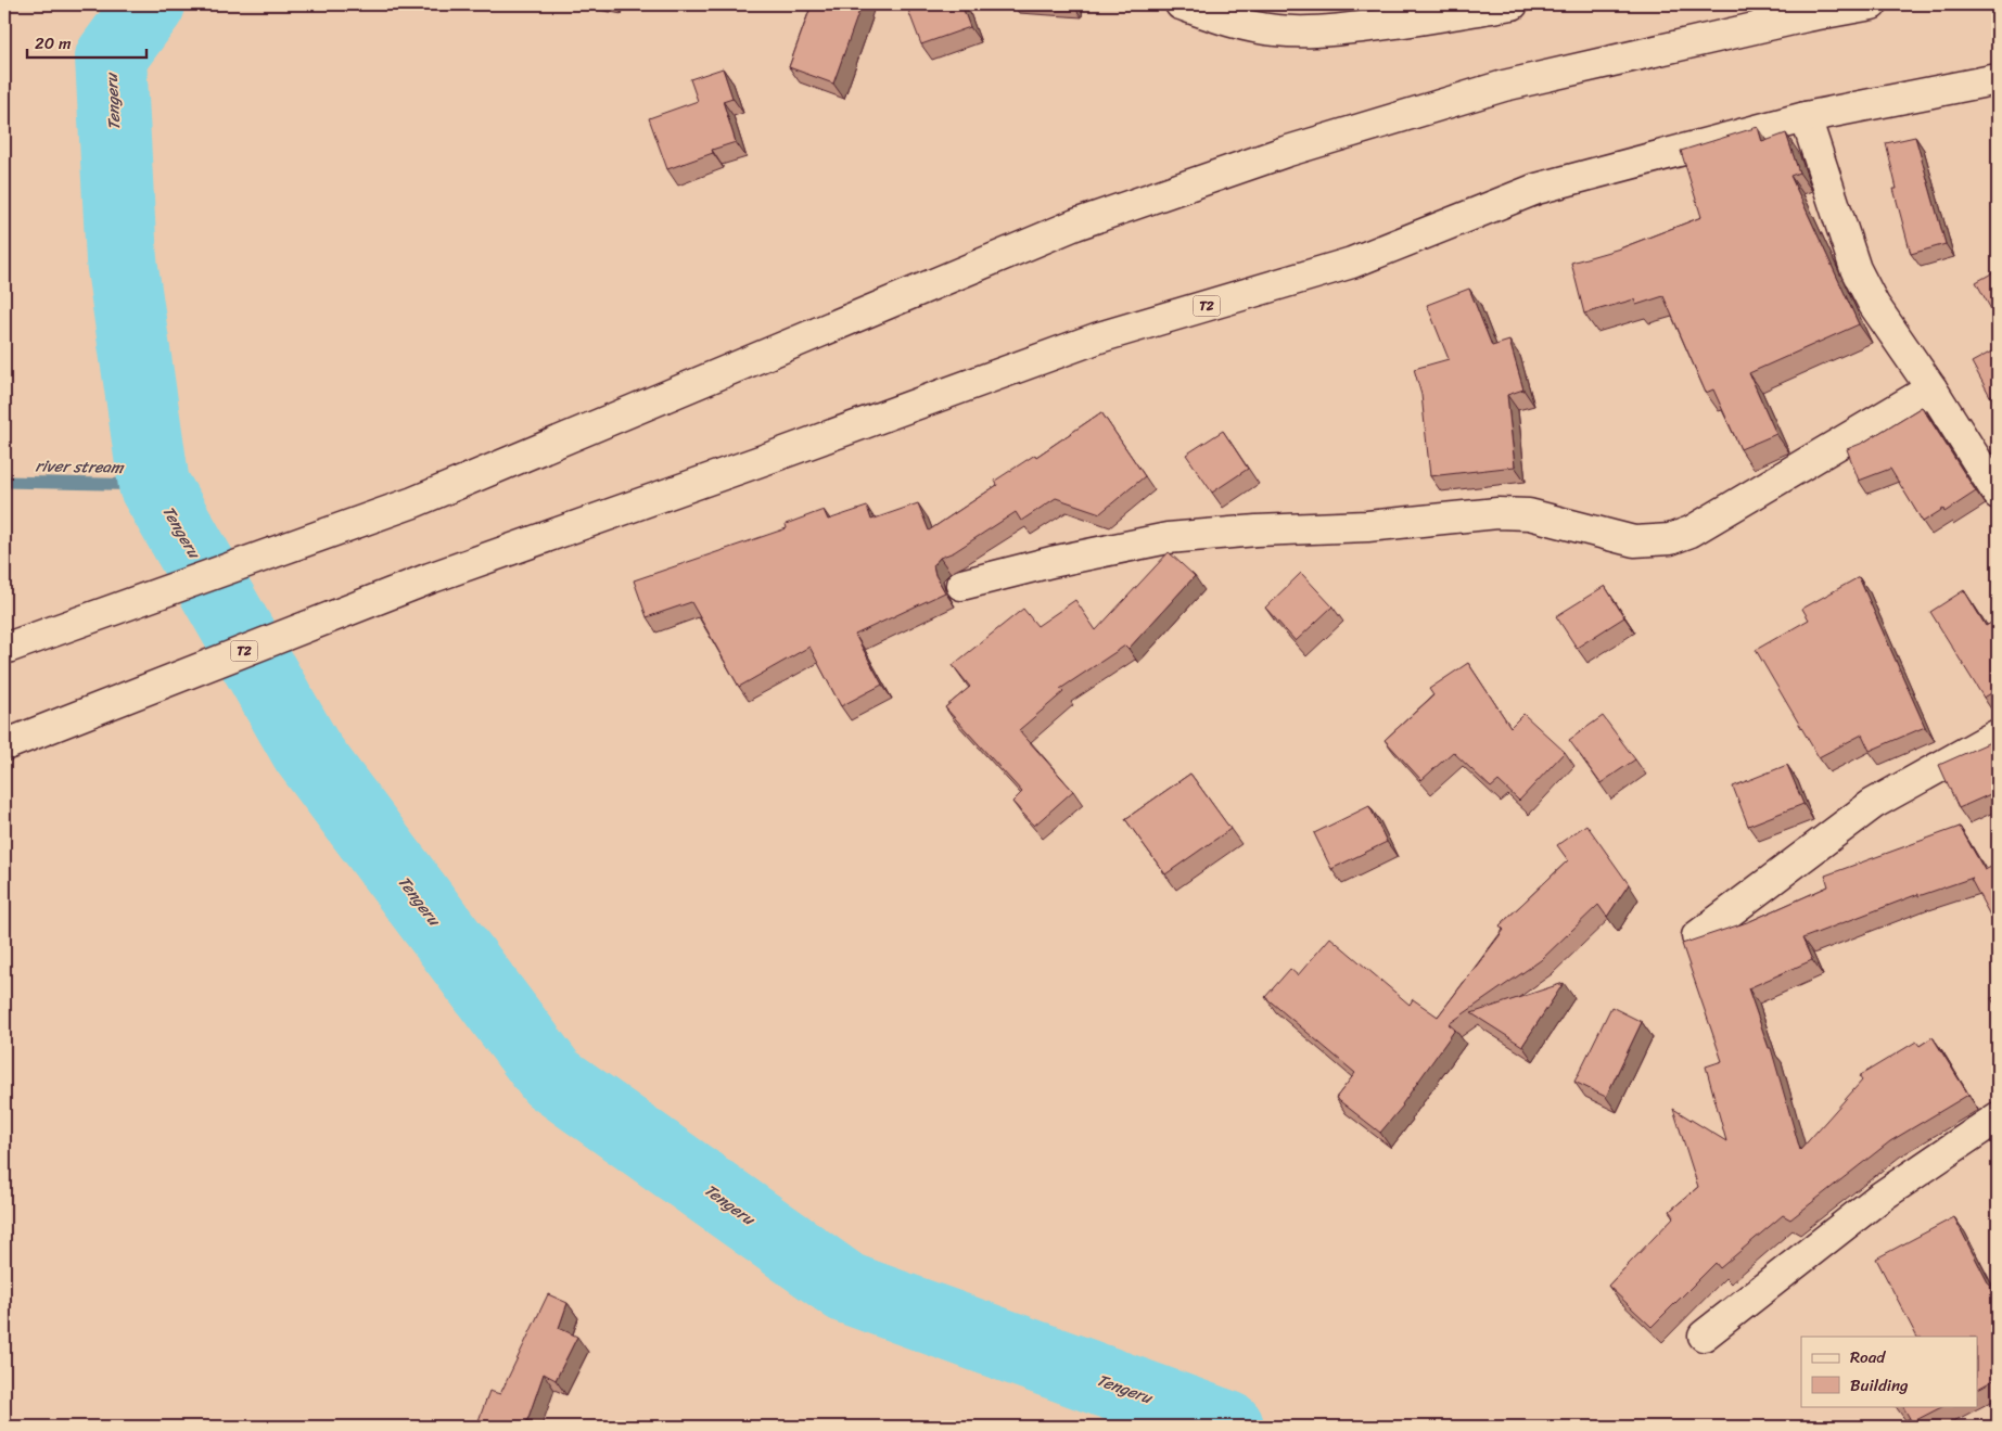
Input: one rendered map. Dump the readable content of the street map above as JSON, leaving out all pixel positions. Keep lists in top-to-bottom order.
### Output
{
  "streets": {
    "main road": ["T2"]
  },
  "water": ["Tengeru", "river stream"],
  "legend": ["Road", "Building"],
  "scale_bar": "20 m"
}
